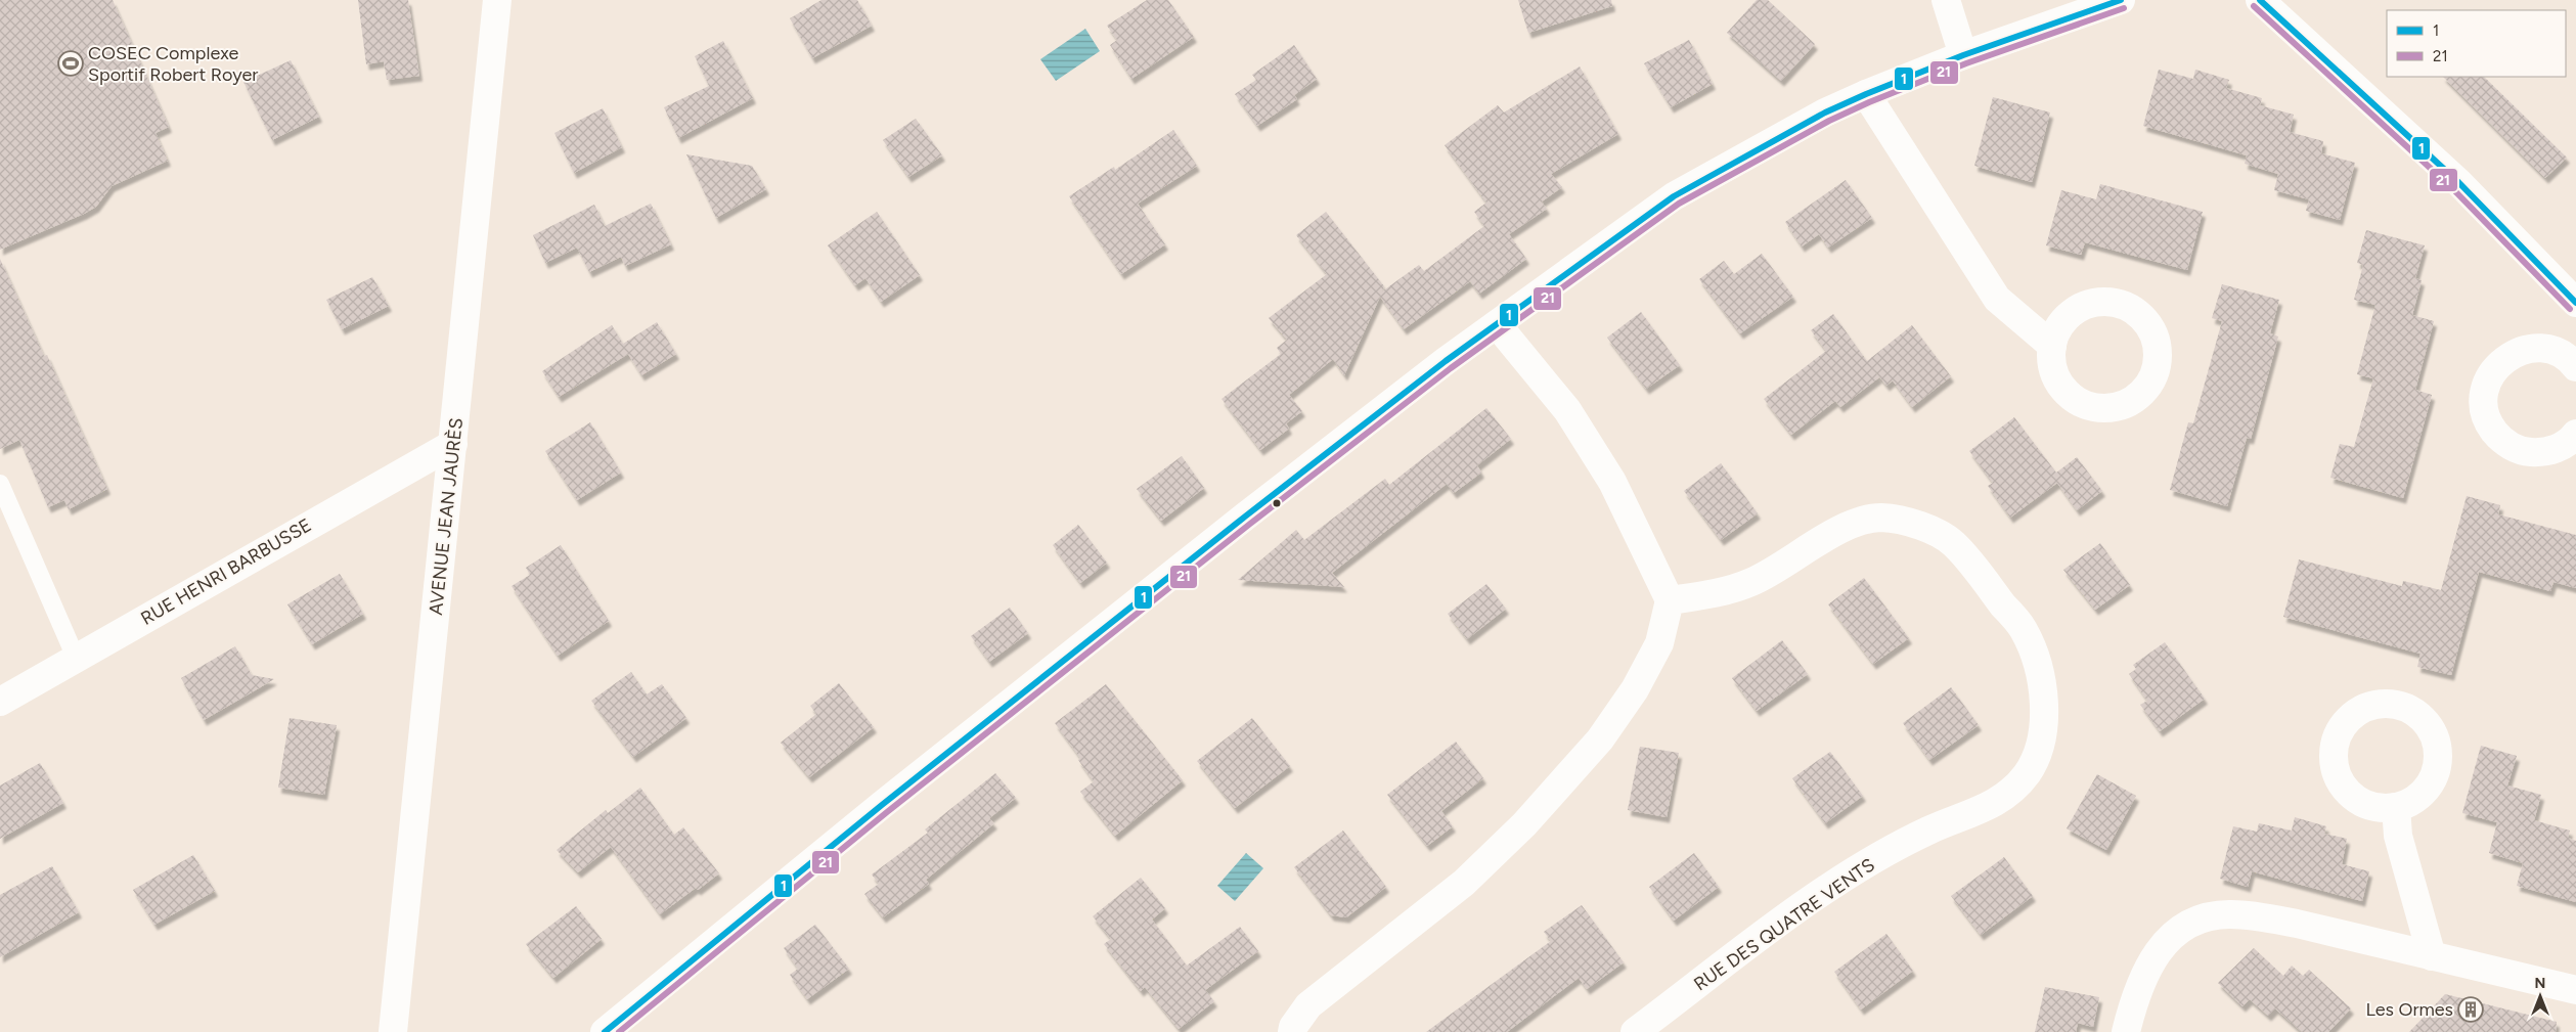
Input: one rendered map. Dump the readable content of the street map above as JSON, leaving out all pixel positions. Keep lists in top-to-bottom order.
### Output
{
  "streets": {
    "street": ["AVENUE JEAN JAURÈS", "RUE HENRI BARBUSSE", "RUE DES QUATRE VENTS"]
  },
  "crossings": [
    ["AVENUE JEAN JAURÈS", "RUE HENRI BARBUSSE"]
  ],
  "places": {
    "sports": ["COSEC Complexe Sportif Robert Royer"],
    "building": ["Les Ormes"]
  },
  "lines": ["transit line 1", "transit line 21"],
  "legend": ["1", "21"],
  "north": "top"
}
